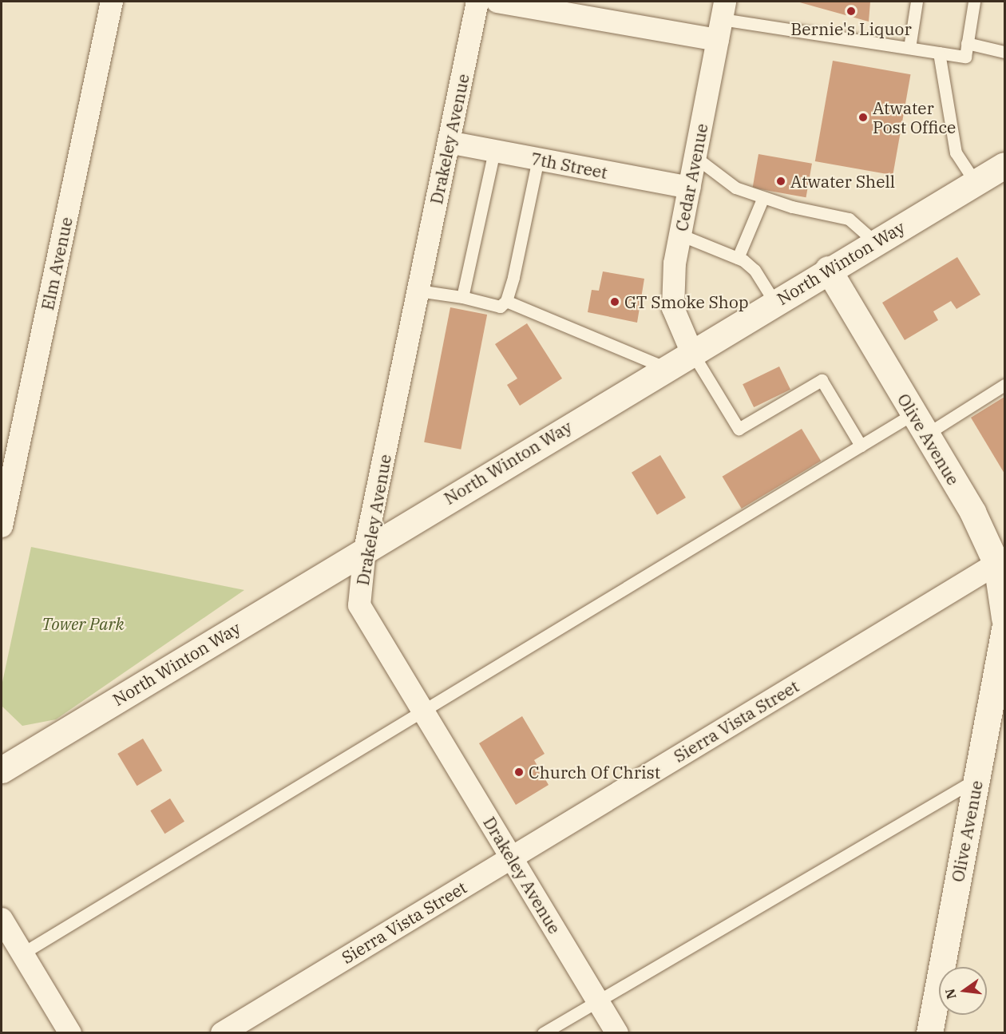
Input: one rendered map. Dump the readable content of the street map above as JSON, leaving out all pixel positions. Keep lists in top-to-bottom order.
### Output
{
  "streets": {
    "main road": ["North Winton Way", "Olive Avenue"],
    "street": [
      "Drakeley Avenue",
      "7th Street",
      "Cedar Avenue",
      "Elm Avenue",
      "Sierra Vista Street"
    ]
  },
  "crossings": [
    ["Drakeley Avenue", "7th Street"],
    ["Drakeley Avenue", "North Winton Way"],
    ["Drakeley Avenue", "Sierra Vista Street"],
    ["7th Street", "Cedar Avenue"],
    ["Cedar Avenue", "North Winton Way"],
    ["North Winton Way", "Olive Avenue"],
    ["Olive Avenue", "Sierra Vista Street"]
  ],
  "parks": ["Tower Park"],
  "places": [
    "Bernie's Liquor",
    "Atwater Post Office",
    "Atwater Shell",
    "GT Smoke Shop",
    "Church Of Christ"
  ],
  "north": "left"
}
